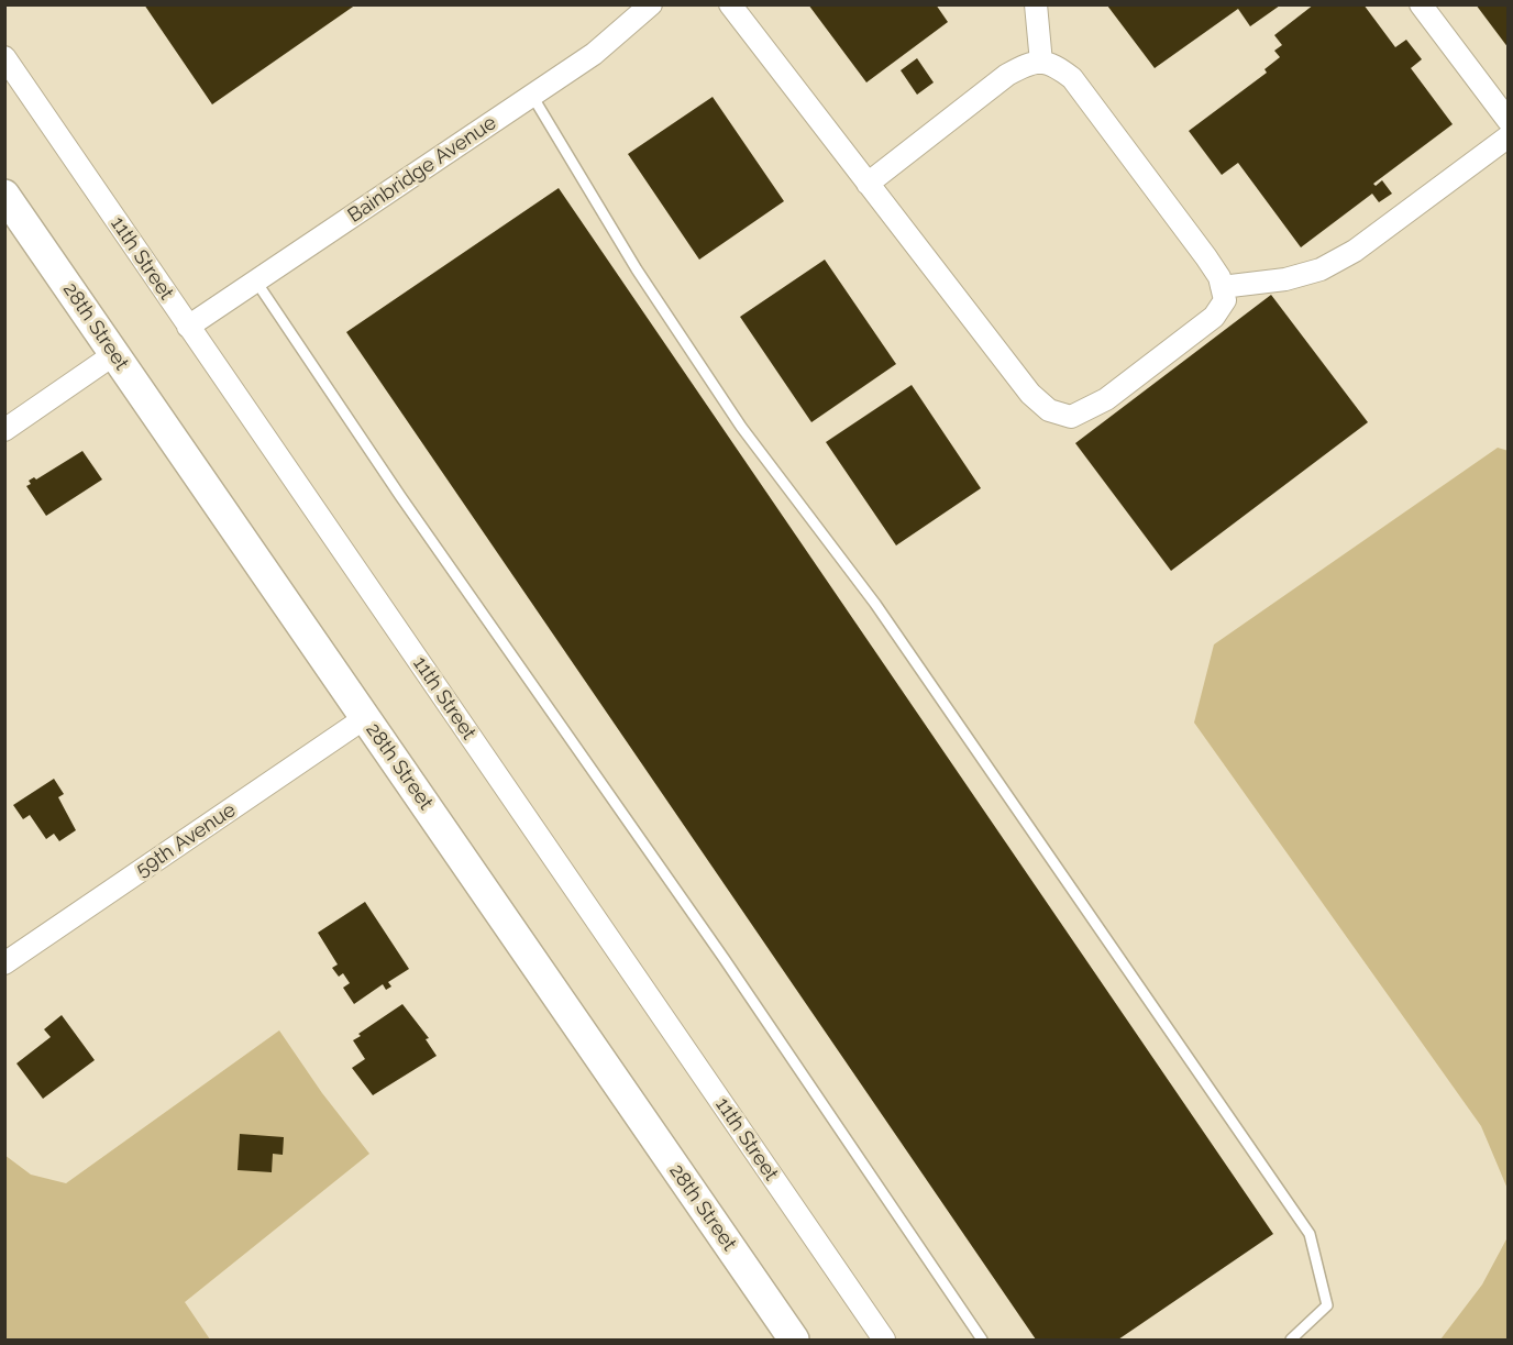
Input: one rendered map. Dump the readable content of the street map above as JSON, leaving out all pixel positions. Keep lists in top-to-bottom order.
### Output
{
  "streets": {
    "main road": ["28th Street"],
    "street": ["Bainbridge Avenue", "11th Street", "59th Avenue"]
  },
  "crossings": [
    ["Bainbridge Avenue", "11th Street"],
    ["28th Street", "59th Avenue"]
  ]
}
